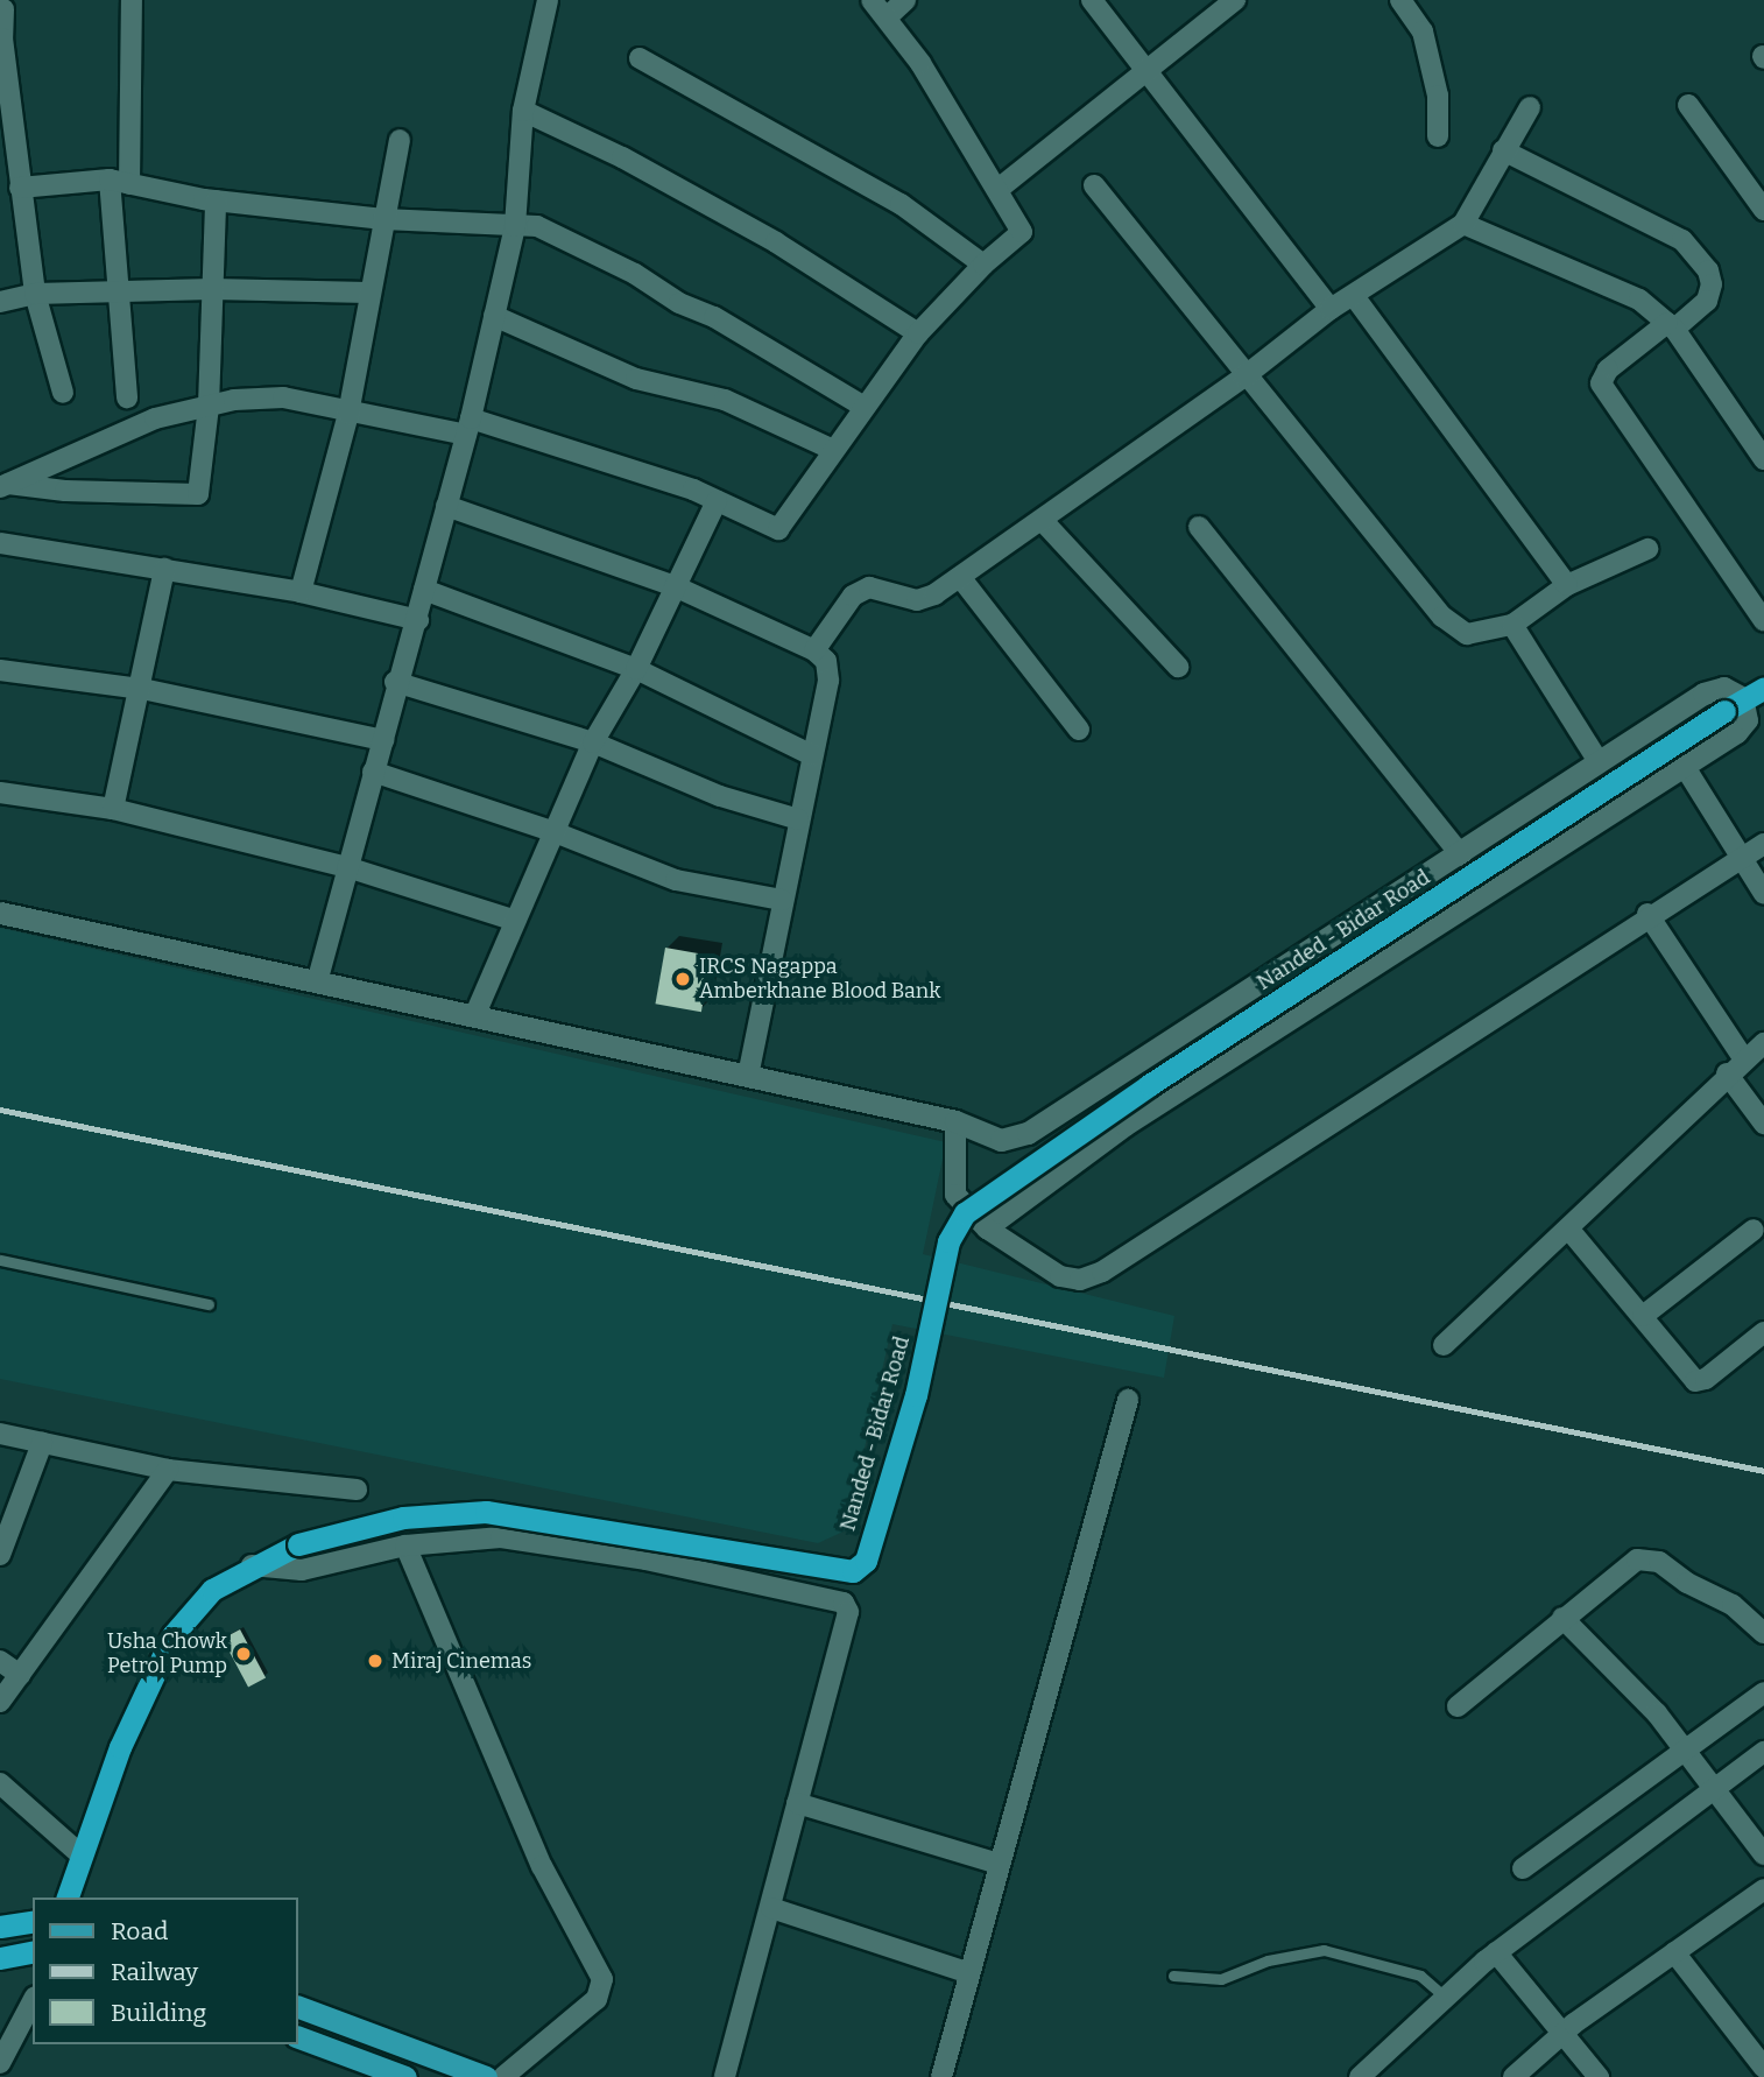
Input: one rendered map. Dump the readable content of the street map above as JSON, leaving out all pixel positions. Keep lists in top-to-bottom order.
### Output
{
  "streets": {
    "highway": ["Nanded - Bidar Road"]
  },
  "places": ["IRCS Nagappa Amberkhane Blood Bank", "Usha Chowk Petrol Pump", "Miraj Cinemas"],
  "legend": ["Road", "Railway", "Building"]
}
